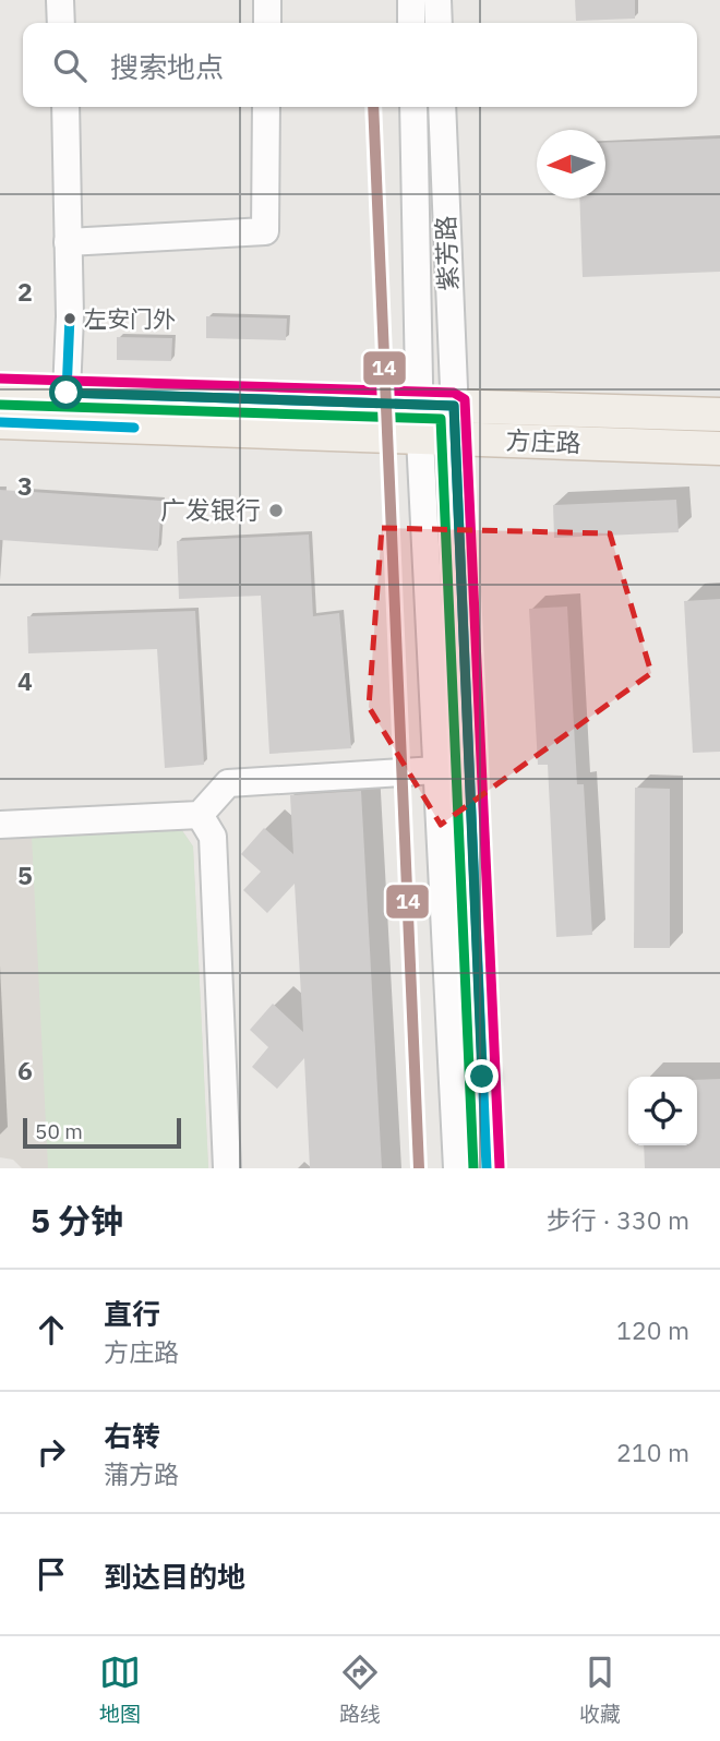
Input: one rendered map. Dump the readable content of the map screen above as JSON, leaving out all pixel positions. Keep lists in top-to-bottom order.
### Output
{
  "streets": {
    "main road": ["方庄路"],
    "street": ["紫芳路"]
  },
  "crossings": [
    ["紫芳路", "方庄路"]
  ],
  "places": ["左安门外", "广发银行"],
  "lines": ["transit line 14", "transit line 50"],
  "scale_bar": "50 m",
  "north": "left",
  "page": {
    "search": "搜索地点",
    "scale": "50 m",
    "heading": ["5 分钟", "步行 · 330 m"],
    "list": [
      ["直行", "方庄路", "120 m"],
      ["右转", "蒲方路", "210 m"],
      "到达目的地"
    ],
    "nav": ["地图", "路线", "收藏"]
  },
  "grid": {
    "rows": [
      "2",
      "3",
      "4",
      "5",
      "6"
    ]
  }
}
